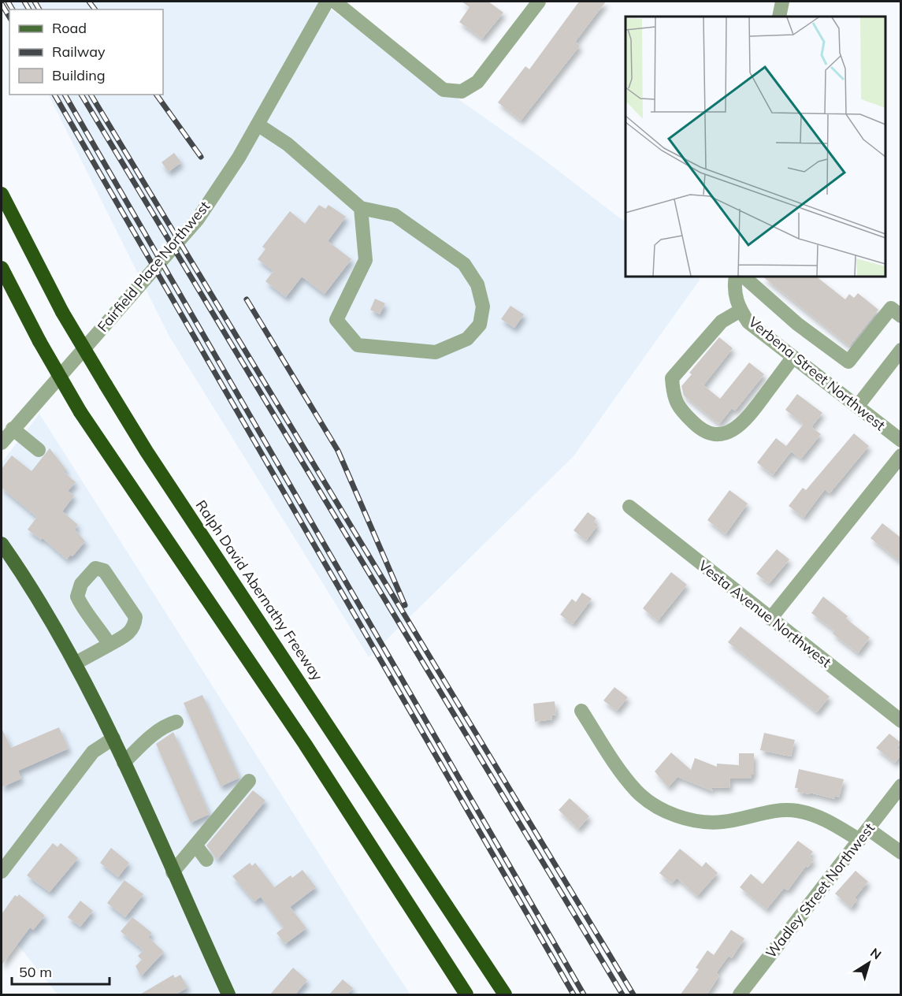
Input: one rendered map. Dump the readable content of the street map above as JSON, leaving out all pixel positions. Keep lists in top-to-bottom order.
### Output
{
  "streets": {
    "highway": ["Ralph David Abernathy Freeway"],
    "street": [
      "Fairfield Place Northwest",
      "Verbena Street Northwest",
      "Vesta Avenue Northwest",
      "Wadley Street Northwest"
    ]
  },
  "legend": ["Road", "Railway", "Building"],
  "scale_bar": "50 m",
  "north": "top right"
}
